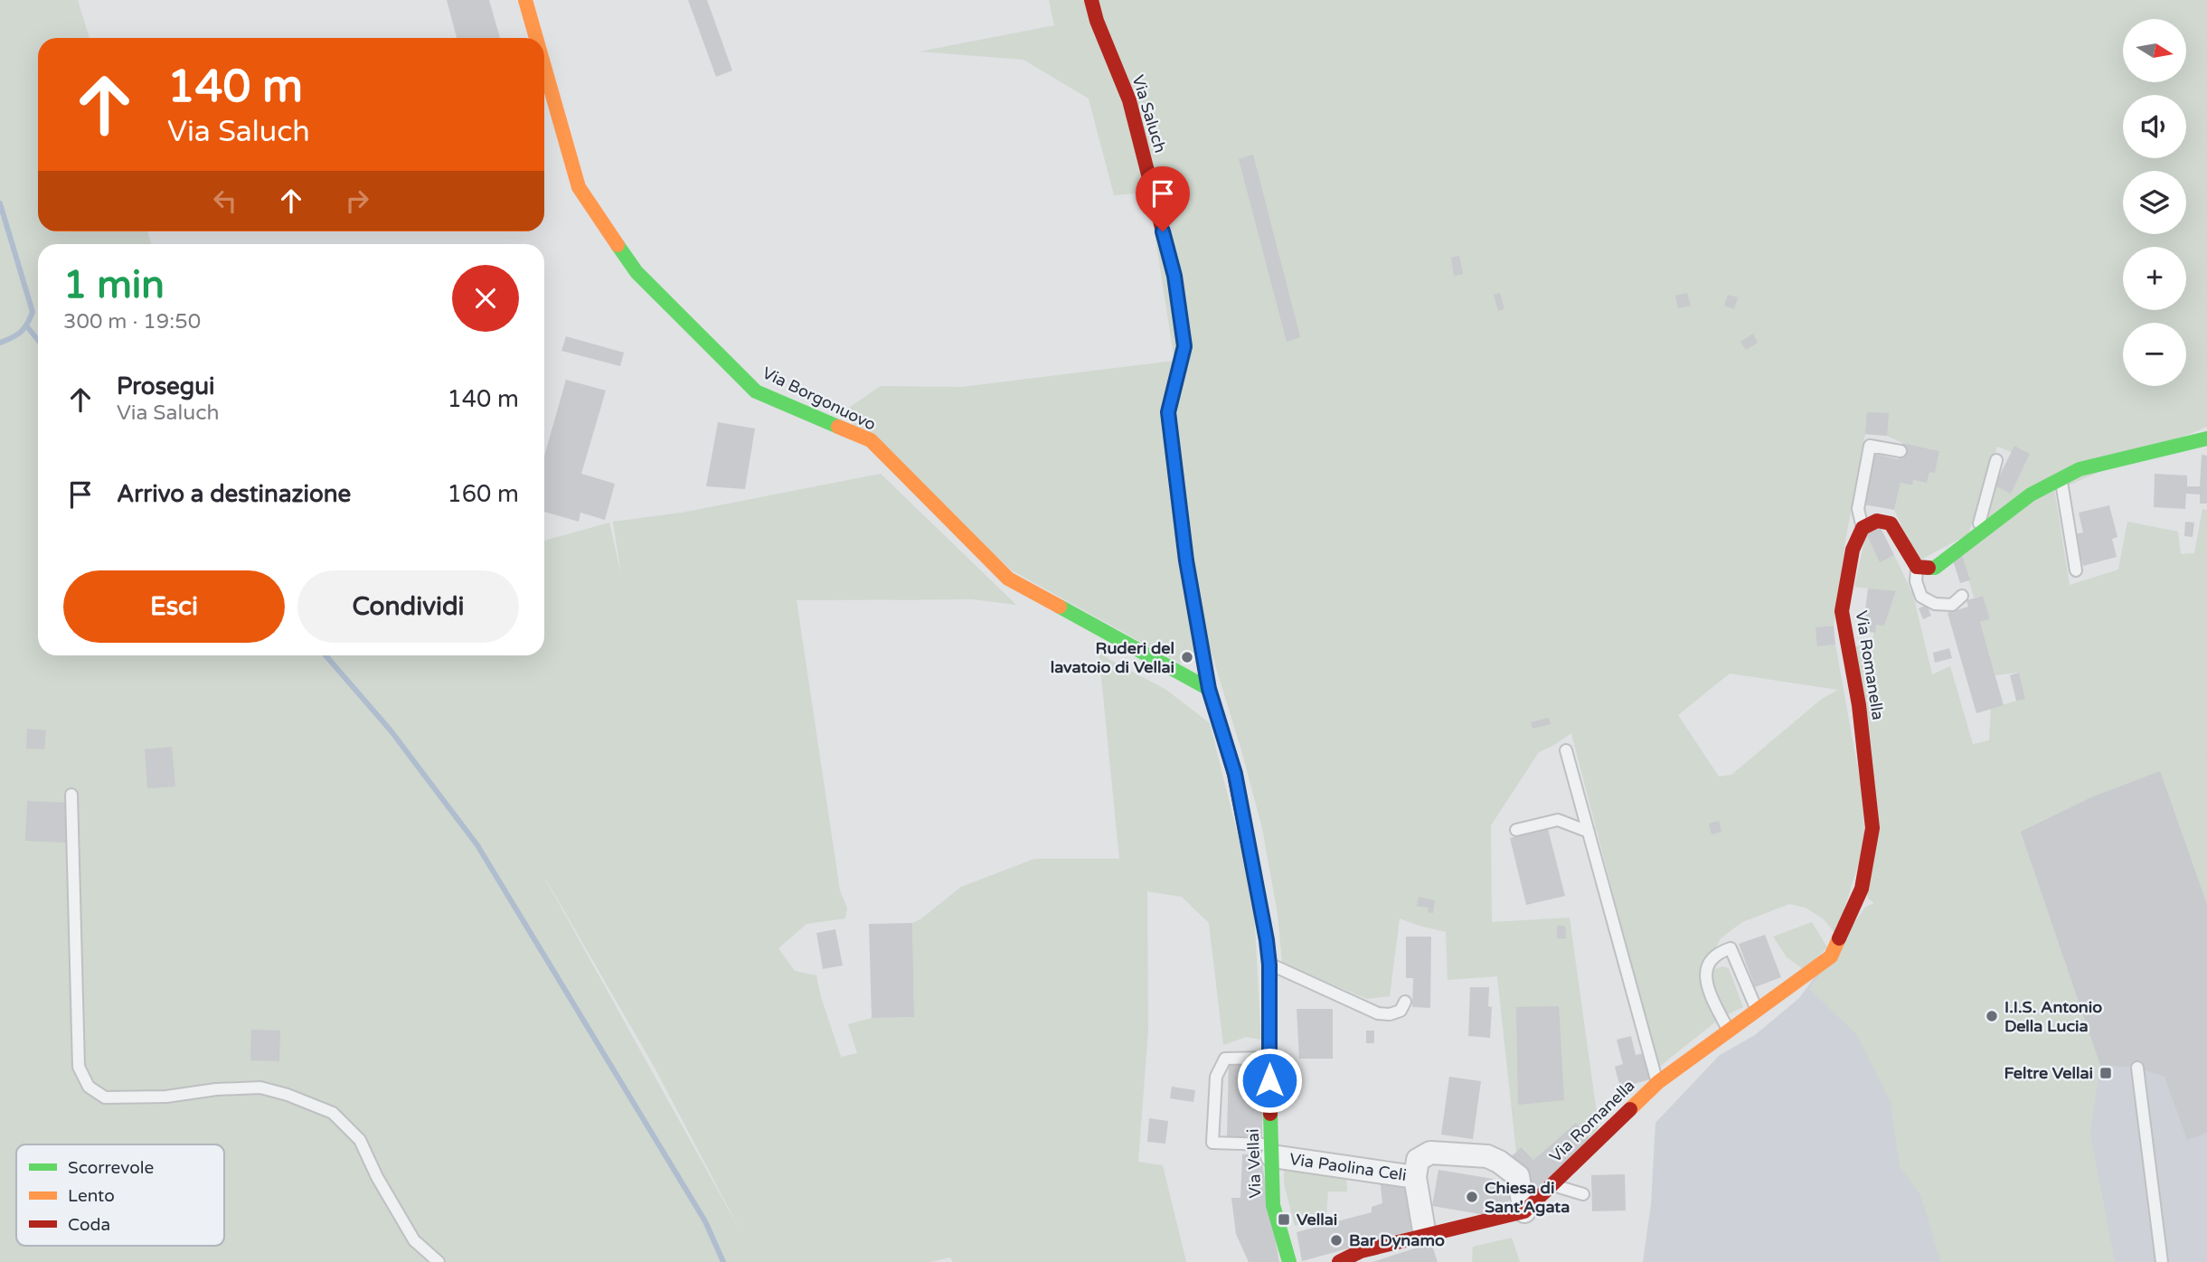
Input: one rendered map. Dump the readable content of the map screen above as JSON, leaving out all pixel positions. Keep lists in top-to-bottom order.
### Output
{
  "streets": {
    "street": [
      "Via Saluch",
      "Via Borgonuovo",
      "Via Romanella",
      "Via Vellai",
      "Via Paolina Celi"
    ]
  },
  "crossings": [
    ["Via Saluch", "Via Borgonuovo"],
    ["Via Saluch", "Via Vellai"],
    ["Via Borgonuovo", "Via Vellai"],
    ["Via Romanella", "Via Paolina Celi"],
    ["Via Vellai", "Via Paolina Celi"]
  ],
  "places": {
    "other": [
      "Ruderi del lavatoio di Vellai",
      "I.I.S. Antonio Della Lucia",
      "Chiesa di Sant'Agata",
      "Bar Dynamo"
    ],
    "transit": ["Feltre Vellai", "Vellai"]
  },
  "legend": ["Scorrevole", "Lento", "Coda"],
  "north": "right",
  "page": {
    "map_buttons": ["+", "−"],
    "turn": ["140 m", "Via Saluch"],
    "heading": ["1 min", "300 m · 19:50"],
    "list": [
      {
        "name": "Prosegui",
        "note": "Via Saluch",
        "value": "140 m"
      },
      {
        "name": "Arrivo a destinazione",
        "value": "160 m"
      }
    ],
    "buttons": ["Esci", "Condividi"]
  }
}
